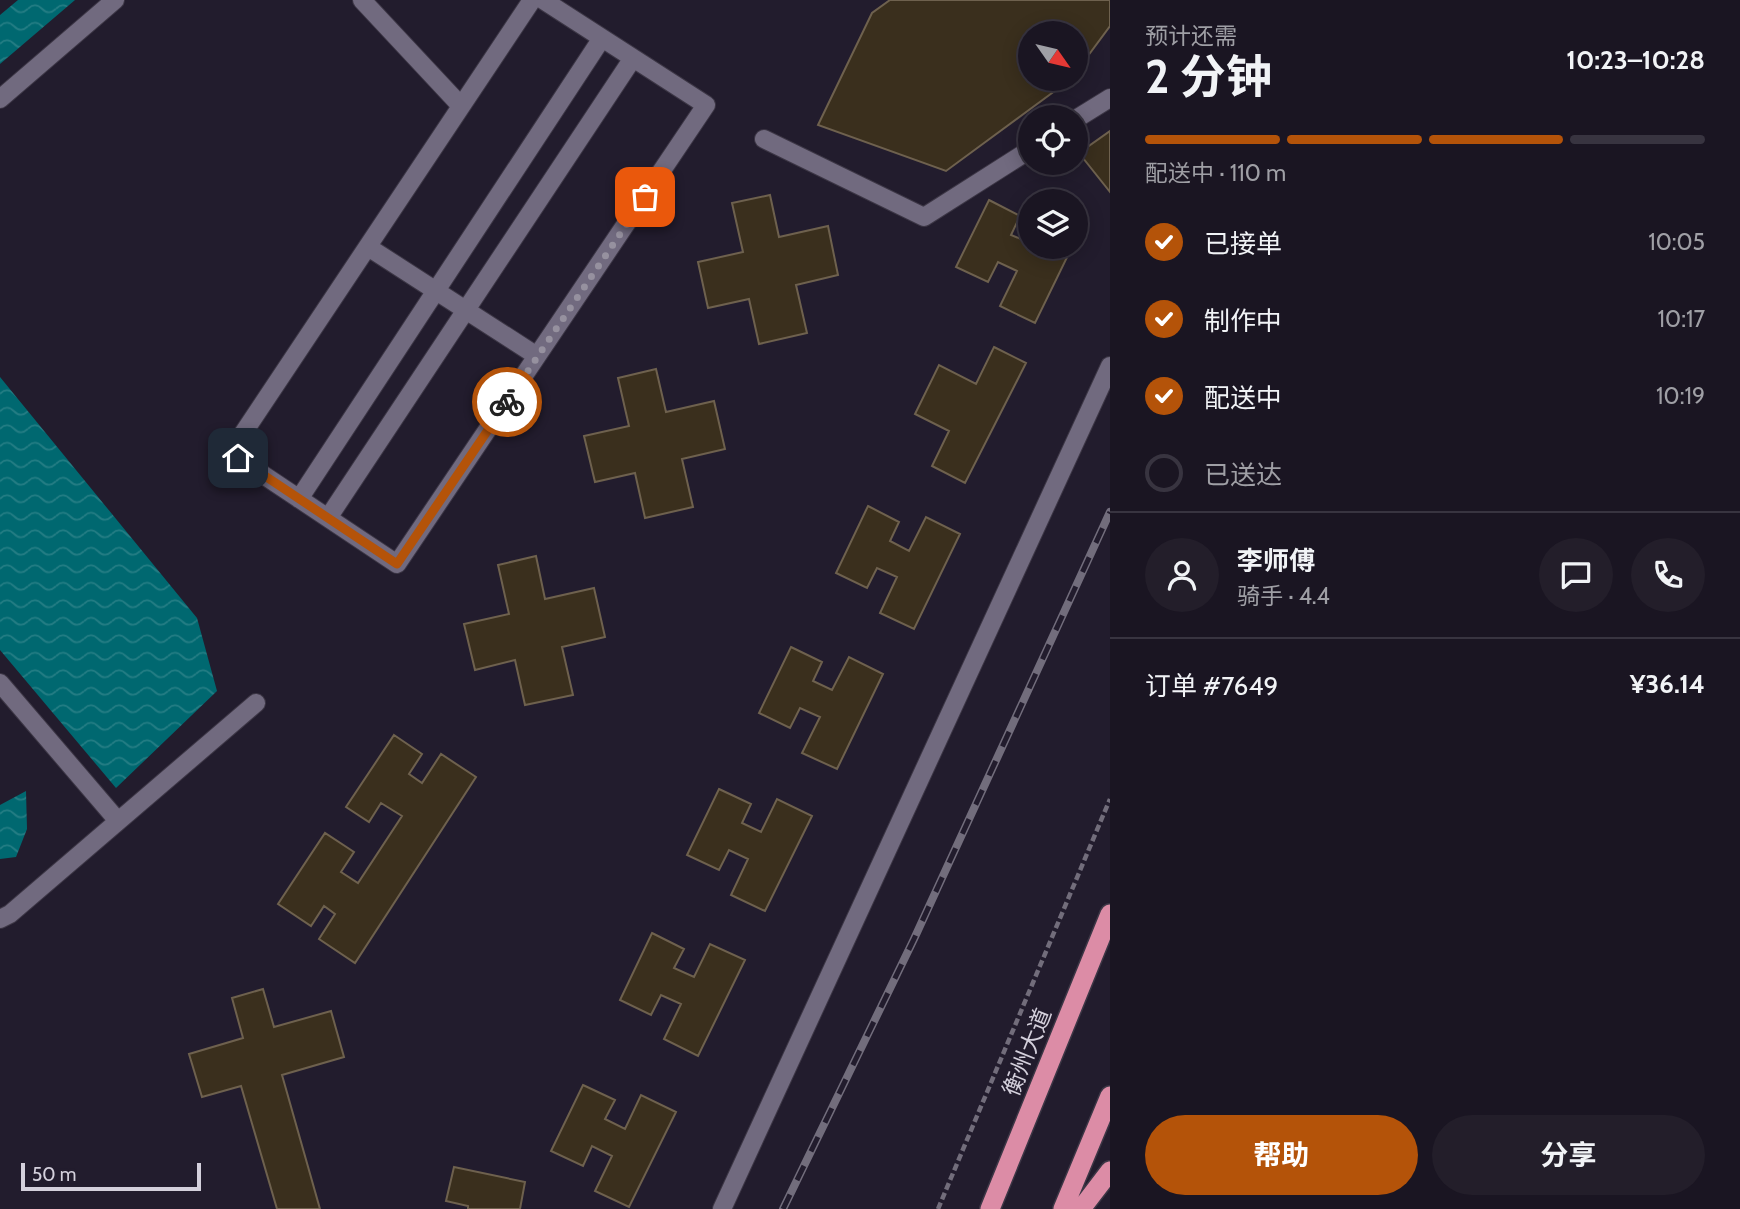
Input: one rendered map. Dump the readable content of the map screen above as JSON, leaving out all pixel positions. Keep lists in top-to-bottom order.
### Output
{
  "streets": {
    "highway": ["衡州大道"]
  },
  "scale_bar": "50 m",
  "north": "bottom right",
  "page": {
    "heading": ["2 分钟", "预计还需", "10:23–10:28"],
    "panel": [
      "李师傅",
      "骑手 · 4.4",
      "订单 #7649",
      "¥36.14"
    ],
    "bar": "配送中 · 110 m",
    "list": [
      ["已接单", "10:05"],
      ["制作中", "10:17"],
      ["配送中", "10:19"],
      "已送达"
    ],
    "buttons": ["帮助", "分享"],
    "scale": "50 m"
  }
}
